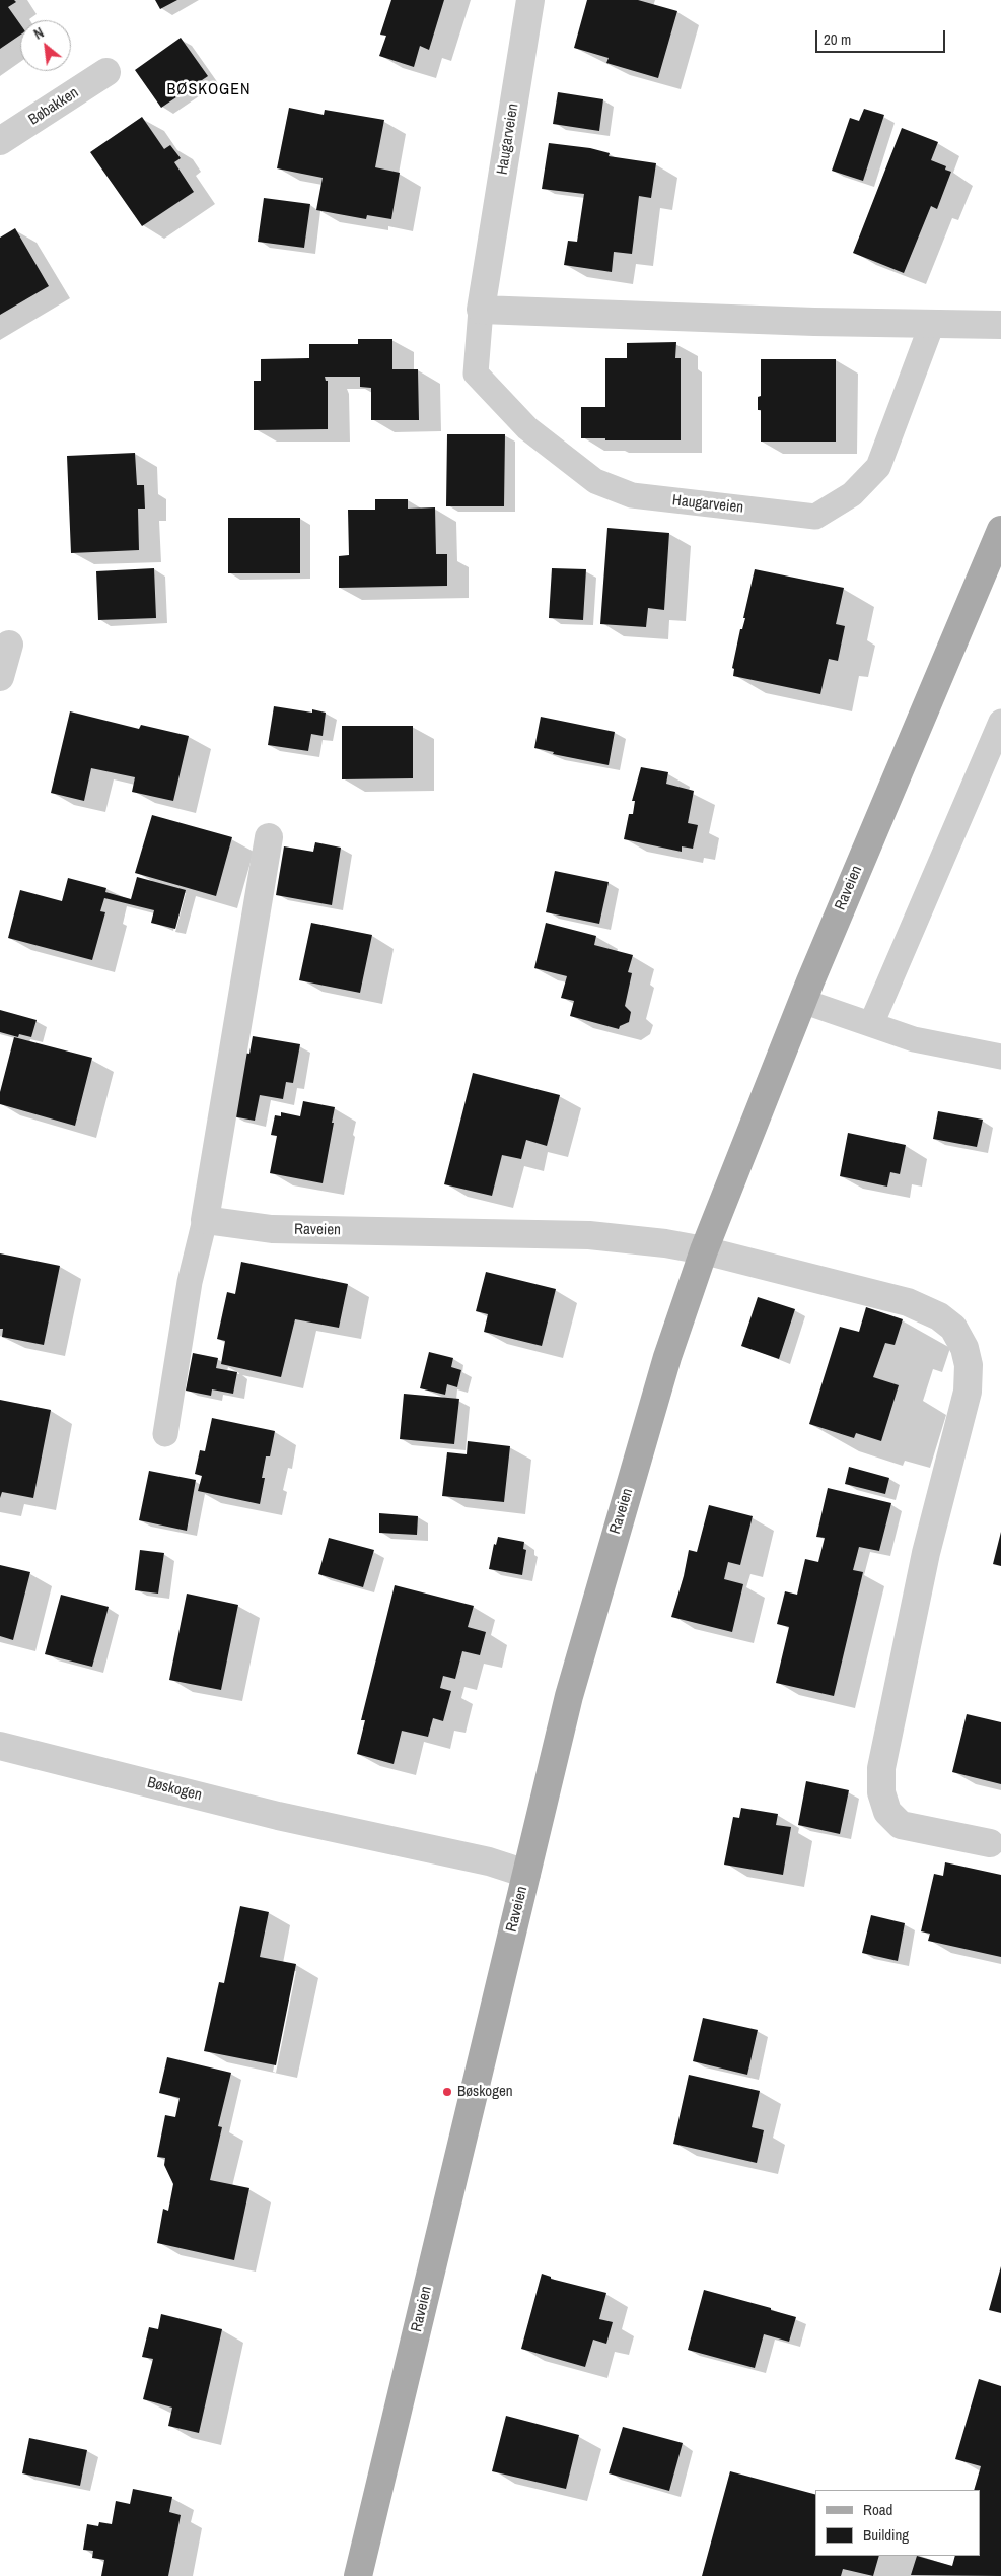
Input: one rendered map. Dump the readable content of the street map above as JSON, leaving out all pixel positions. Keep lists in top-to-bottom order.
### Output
{
  "streets": {
    "main road": ["Raveien"],
    "street": ["Bøbakken", "Haugarveien", "Bøskogen"]
  },
  "crossings": [
    ["Raveien", "Bøskogen"]
  ],
  "districts": ["BØSKOGEN"],
  "places": ["Bøskogen"],
  "legend": ["Road", "Building"],
  "scale_bar": "20 m",
  "north": "top left"
}
